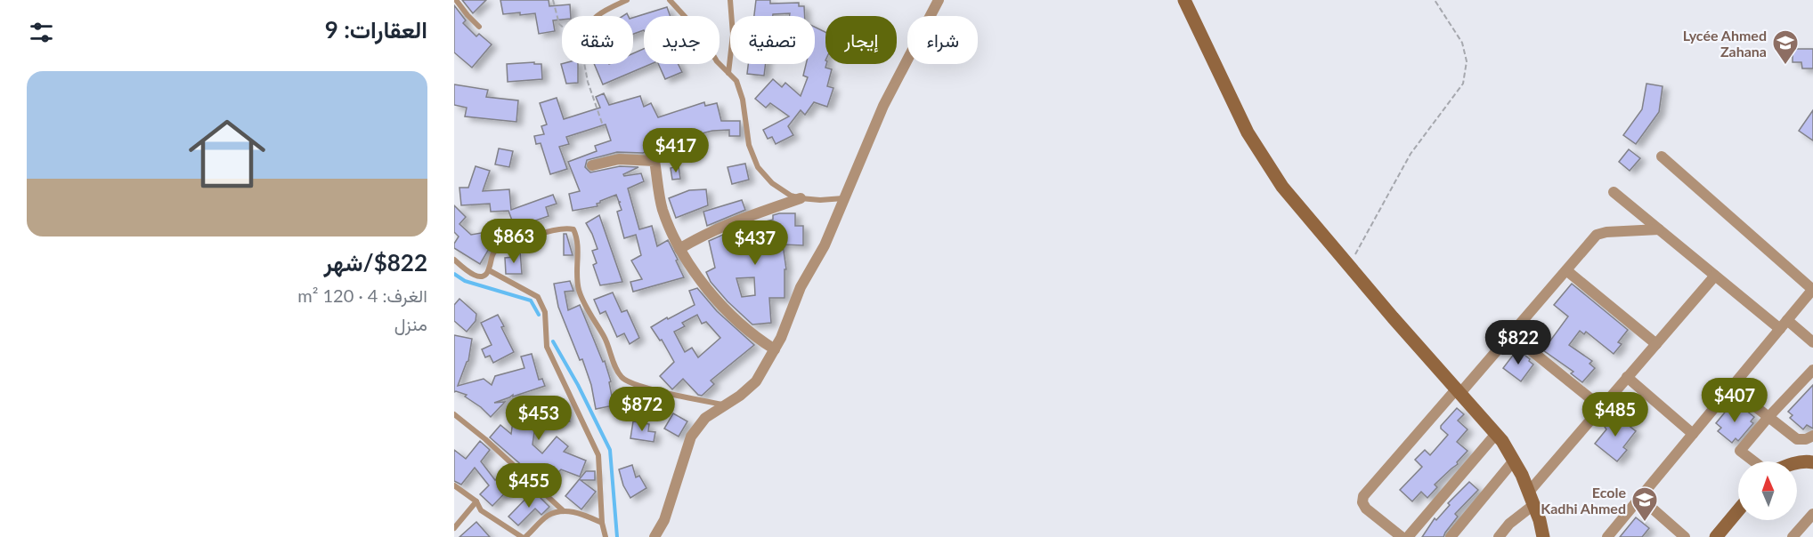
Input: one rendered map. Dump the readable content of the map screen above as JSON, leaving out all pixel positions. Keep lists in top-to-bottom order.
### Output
{
  "places": {
    "school or university": ["Lycée Ahmed Zahana", "Ecole Kadhi Ahmed"]
  },
  "north": "top",
  "page": {
    "heading": "العقارات: 9",
    "chip": [
      "شراء",
      "إيجار",
      "تصفية",
      "جديد",
      "شقة"
    ],
    "list": [
      {
        "name": "$822/شهر",
        "note": "الغرف: 4 · 120 m² · منزل"
      }
    ],
    "price": [
      "$417",
      "$863",
      "$437",
      "$822",
      "$407",
      "$872",
      "$485",
      "$453",
      "$455"
    ]
  }
}
